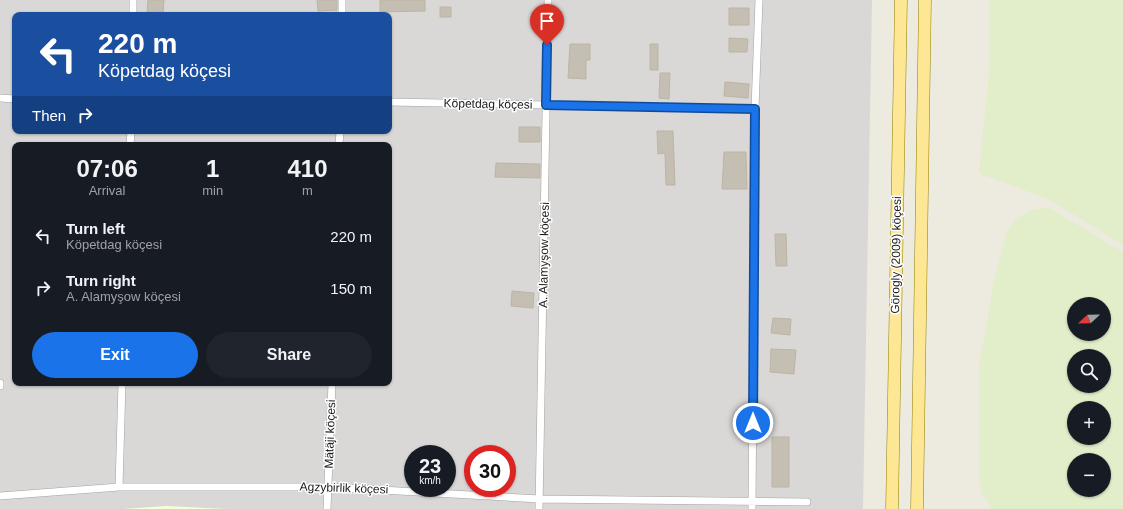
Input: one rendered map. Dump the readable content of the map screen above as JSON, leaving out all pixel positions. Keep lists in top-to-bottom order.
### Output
{
  "streets": {
    "main road": ["Görogly (2009) köçesi"],
    "street": [
      "Köpetdag köçesi",
      "A. Alamyşow köçesi",
      "Mätäji köçesi",
      "Agzybirlik köçesi"
    ]
  },
  "crossings": [
    ["Köpetdag köçesi", "A. Alamyşow köçesi"],
    ["A. Alamyşow köçesi", "Agzybirlik köçesi"],
    ["Mätäji köçesi", "Agzybirlik köçesi"]
  ],
  "north": "left",
  "page": {
    "turn": ["220 m", "Köpetdag köçesi"],
    "then": "Then",
    "eta": [
      "07:06",
      "Arrival",
      "1",
      "min",
      "410",
      "m"
    ],
    "list": [
      {
        "name": "Turn left",
        "note": "Köpetdag köçesi",
        "value": "220 m"
      },
      {
        "name": "Turn right",
        "note": "A. Alamyşow köçesi",
        "value": "150 m"
      }
    ],
    "map_buttons": ["+", "−"],
    "buttons": ["Exit", "Share"],
    "speed": "23 km/h",
    "limit": "30"
  }
}
